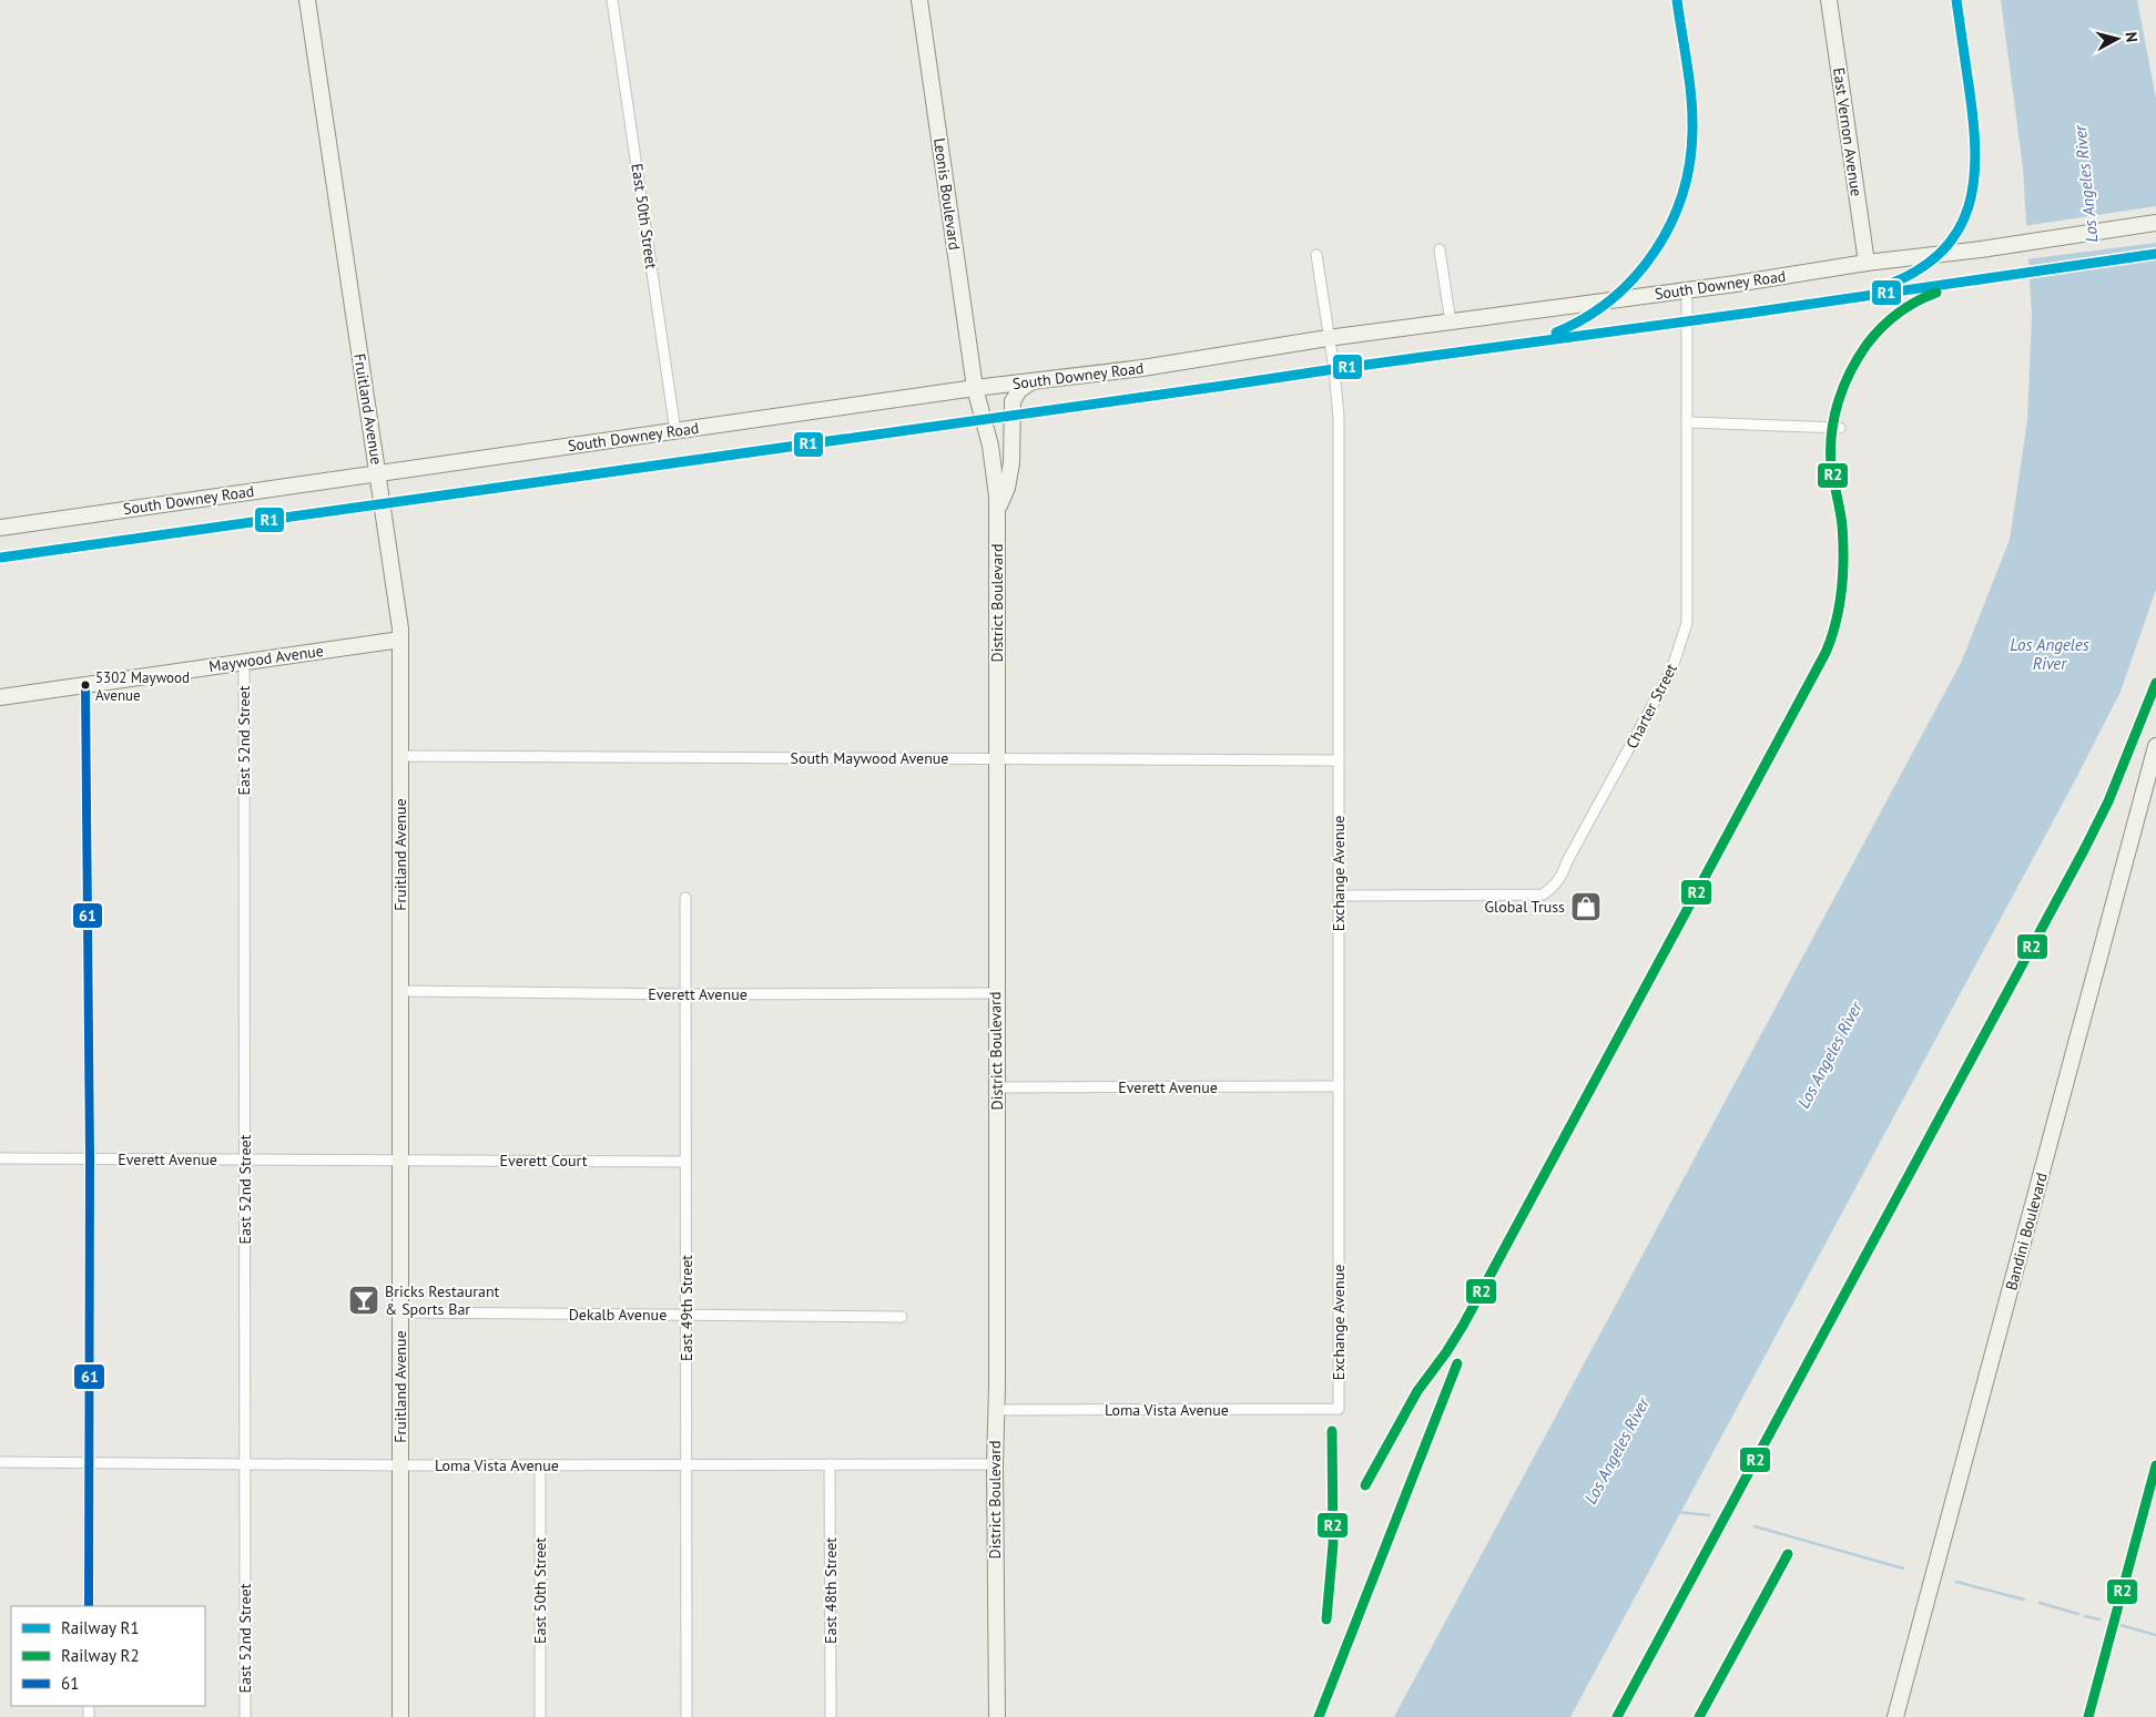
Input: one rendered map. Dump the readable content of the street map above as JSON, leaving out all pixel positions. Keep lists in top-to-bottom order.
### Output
{
  "streets": {
    "main road": [
      "East Vernon Avenue",
      "Leonis Boulevard",
      "South Downey Road",
      "Fruitland Avenue",
      "District Boulevard",
      "Maywood Avenue",
      "Bandini Boulevard"
    ],
    "street": [
      "East 50th Street",
      "Charter Street",
      "East 52nd Street",
      "South Maywood Avenue",
      "Exchange Avenue",
      "Everett Avenue",
      "Everett Court",
      "East 49th Street",
      "Dekalb Avenue",
      "Loma Vista Avenue",
      "East 48th Street"
    ]
  },
  "crossings": [
    ["East Vernon Avenue", "South Downey Road"],
    ["Leonis Boulevard", "South Downey Road"],
    ["Leonis Boulevard", "District Boulevard"],
    ["East 50th Street", "South Downey Road"],
    ["East 50th Street", "Loma Vista Avenue"],
    ["South Downey Road", "Fruitland Avenue"],
    ["South Downey Road", "District Boulevard"],
    ["South Downey Road", "Charter Street"],
    ["South Downey Road", "Exchange Avenue"],
    ["Fruitland Avenue", "Maywood Avenue"],
    ["Fruitland Avenue", "South Maywood Avenue"],
    ["Fruitland Avenue", "Everett Avenue"],
    ["Fruitland Avenue", "Everett Court"],
    ["Fruitland Avenue", "Dekalb Avenue"],
    ["Fruitland Avenue", "Loma Vista Avenue"],
    ["District Boulevard", "South Maywood Avenue"],
    ["District Boulevard", "Everett Avenue"],
    ["District Boulevard", "Loma Vista Avenue"],
    ["Maywood Avenue", "East 52nd Street"],
    ["Charter Street", "Exchange Avenue"],
    ["East 52nd Street", "Everett Avenue"],
    ["East 52nd Street", "Loma Vista Avenue"],
    ["South Maywood Avenue", "Exchange Avenue"],
    ["Exchange Avenue", "Everett Avenue"],
    ["Exchange Avenue", "Loma Vista Avenue"],
    ["Everett Avenue", "Everett Court"],
    ["Everett Avenue", "East 49th Street"],
    ["Everett Court", "East 49th Street"],
    ["East 49th Street", "Dekalb Avenue"],
    ["East 49th Street", "Loma Vista Avenue"],
    ["Loma Vista Avenue", "East 48th Street"]
  ],
  "water": ["Los Angeles River"],
  "places": {
    "other": ["5302 Maywood Avenue"],
    "shop": ["Global Truss"],
    "bar": ["Bricks Restaurant & Sports Bar"]
  },
  "lines": ["rail line R1", "rail line R2", "transit line 61"],
  "legend": ["Railway R1", "Railway R2", "61"],
  "north": "right"
}
